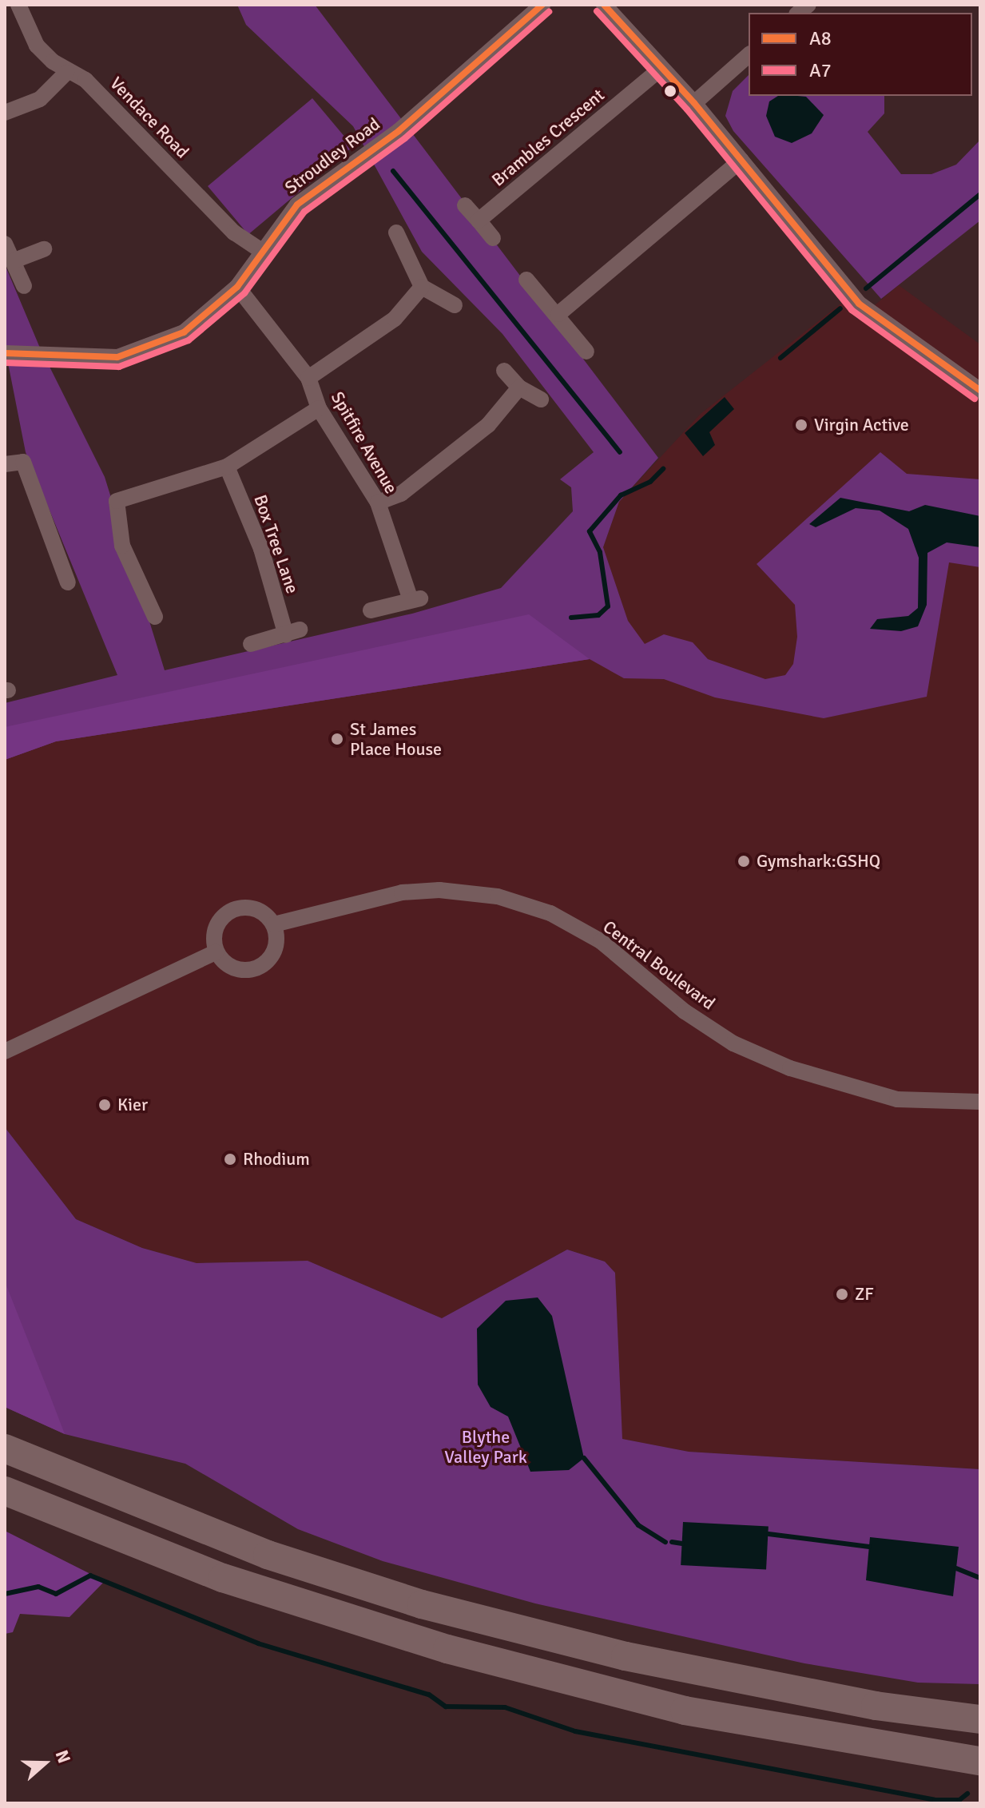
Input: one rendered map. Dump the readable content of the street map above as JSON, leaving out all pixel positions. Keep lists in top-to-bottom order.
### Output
{
  "streets": {
    "street": [
      "Vendace Road",
      "Brambles Crescent",
      "Stroudley Road",
      "Spitfire Avenue",
      "Box Tree Lane",
      "Central Boulevard"
    ]
  },
  "crossings": [
    ["Vendace Road", "Stroudley Road"],
    ["Stroudley Road", "Spitfire Avenue"]
  ],
  "parks": ["Blythe Valley Park"],
  "places": [
    "Virgin Active",
    "St James Place House",
    "Gymshark:GSHQ",
    "Kier",
    "Rhodium",
    "ZF"
  ],
  "lines": ["transit line A8", "transit line A7"],
  "legend": ["A8", "A7"],
  "north": "right"
}
